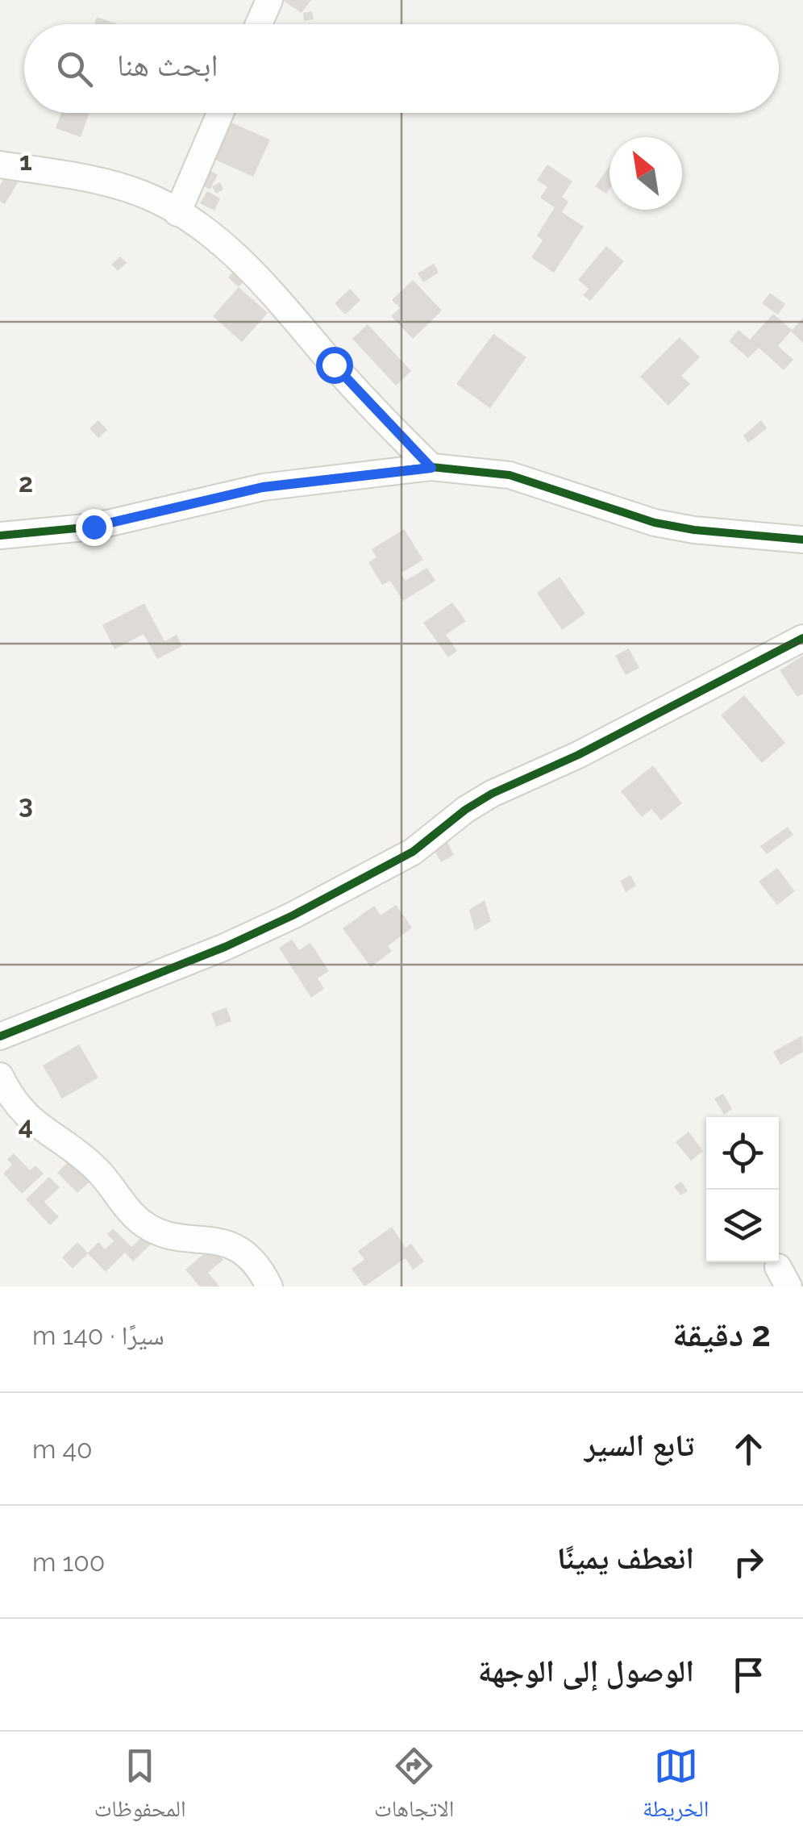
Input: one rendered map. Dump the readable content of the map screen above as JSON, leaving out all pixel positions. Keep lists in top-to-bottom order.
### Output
{
  "north": "top left",
  "page": {
    "search": "ابحث هنا",
    "heading": ["2 دقيقة", "سيرًا · 140 m"],
    "list": [
      ["تابع السير", "40 m"],
      ["انعطف يمينًا", "100 m"],
      "الوصول إلى الوجهة"
    ],
    "nav": ["الخريطة", "الاتجاهات", "المحفوظات"]
  },
  "grid": {
    "rows": [
      "1",
      "2",
      "3",
      "4"
    ]
  }
}
